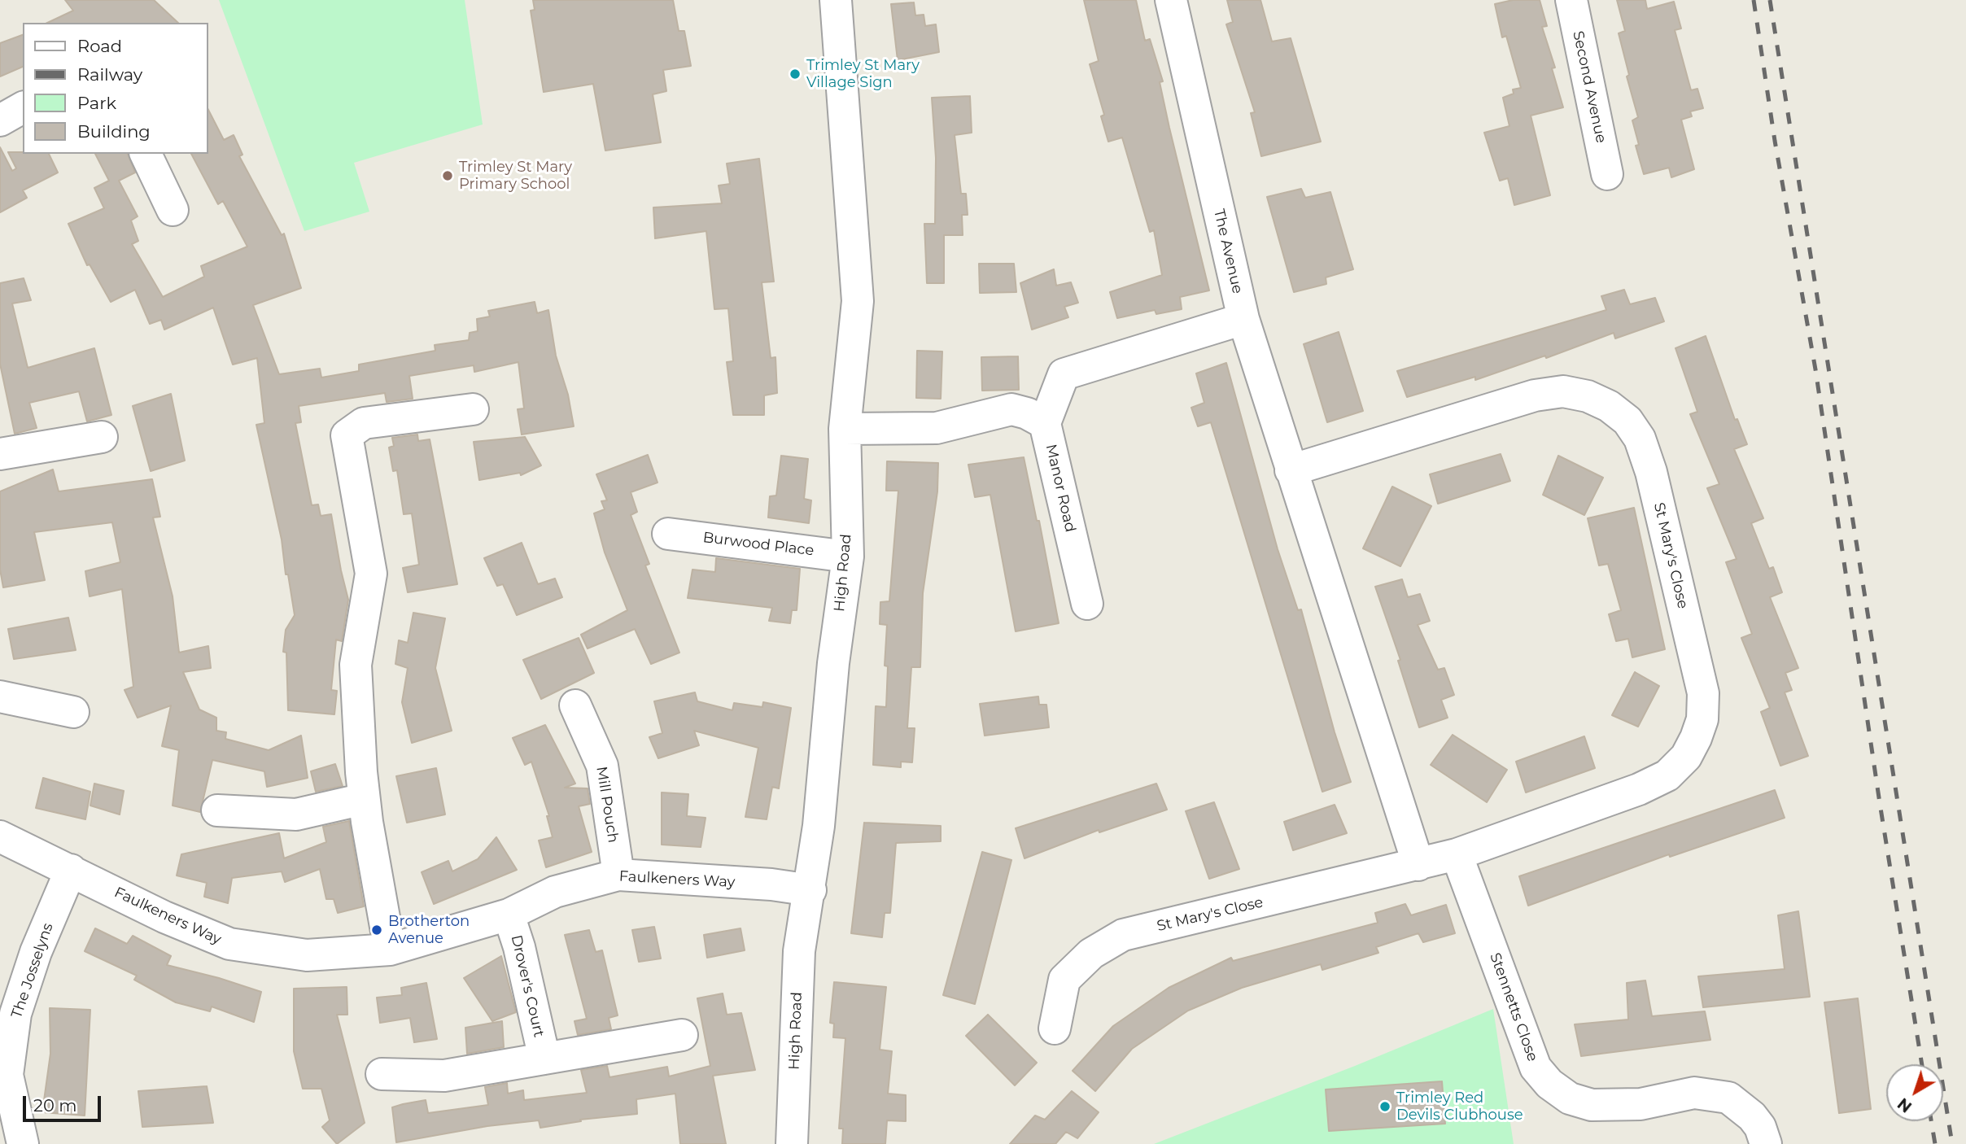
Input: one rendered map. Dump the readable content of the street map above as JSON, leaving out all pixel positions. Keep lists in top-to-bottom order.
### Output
{
  "streets": {
    "street": [
      "Second Avenue",
      "The Avenue",
      "Manor Road",
      "Burwood Place",
      "St Mary's Close",
      "High Road",
      "Mill Pouch",
      "Faulkeners Way",
      "The Josselyns",
      "Drover's Court",
      "Stennetts Close"
    ]
  },
  "crossings": [
    ["Burwood Place", "High Road"],
    ["St Mary's Close", "Stennetts Close"],
    ["High Road", "Faulkeners Way"],
    ["Mill Pouch", "Faulkeners Way"],
    ["Faulkeners Way", "The Josselyns"],
    ["Faulkeners Way", "Drover's Court"]
  ],
  "places": [
    "Trimley St Mary Village Sign",
    "Trimley St Mary Primary School",
    "Brotherton Avenue",
    "Trimley Red Devils Clubhouse"
  ],
  "legend": [
    "Road",
    "Railway",
    "Park",
    "Building"
  ],
  "scale_bar": "20 m",
  "north": "bottom left"
}
